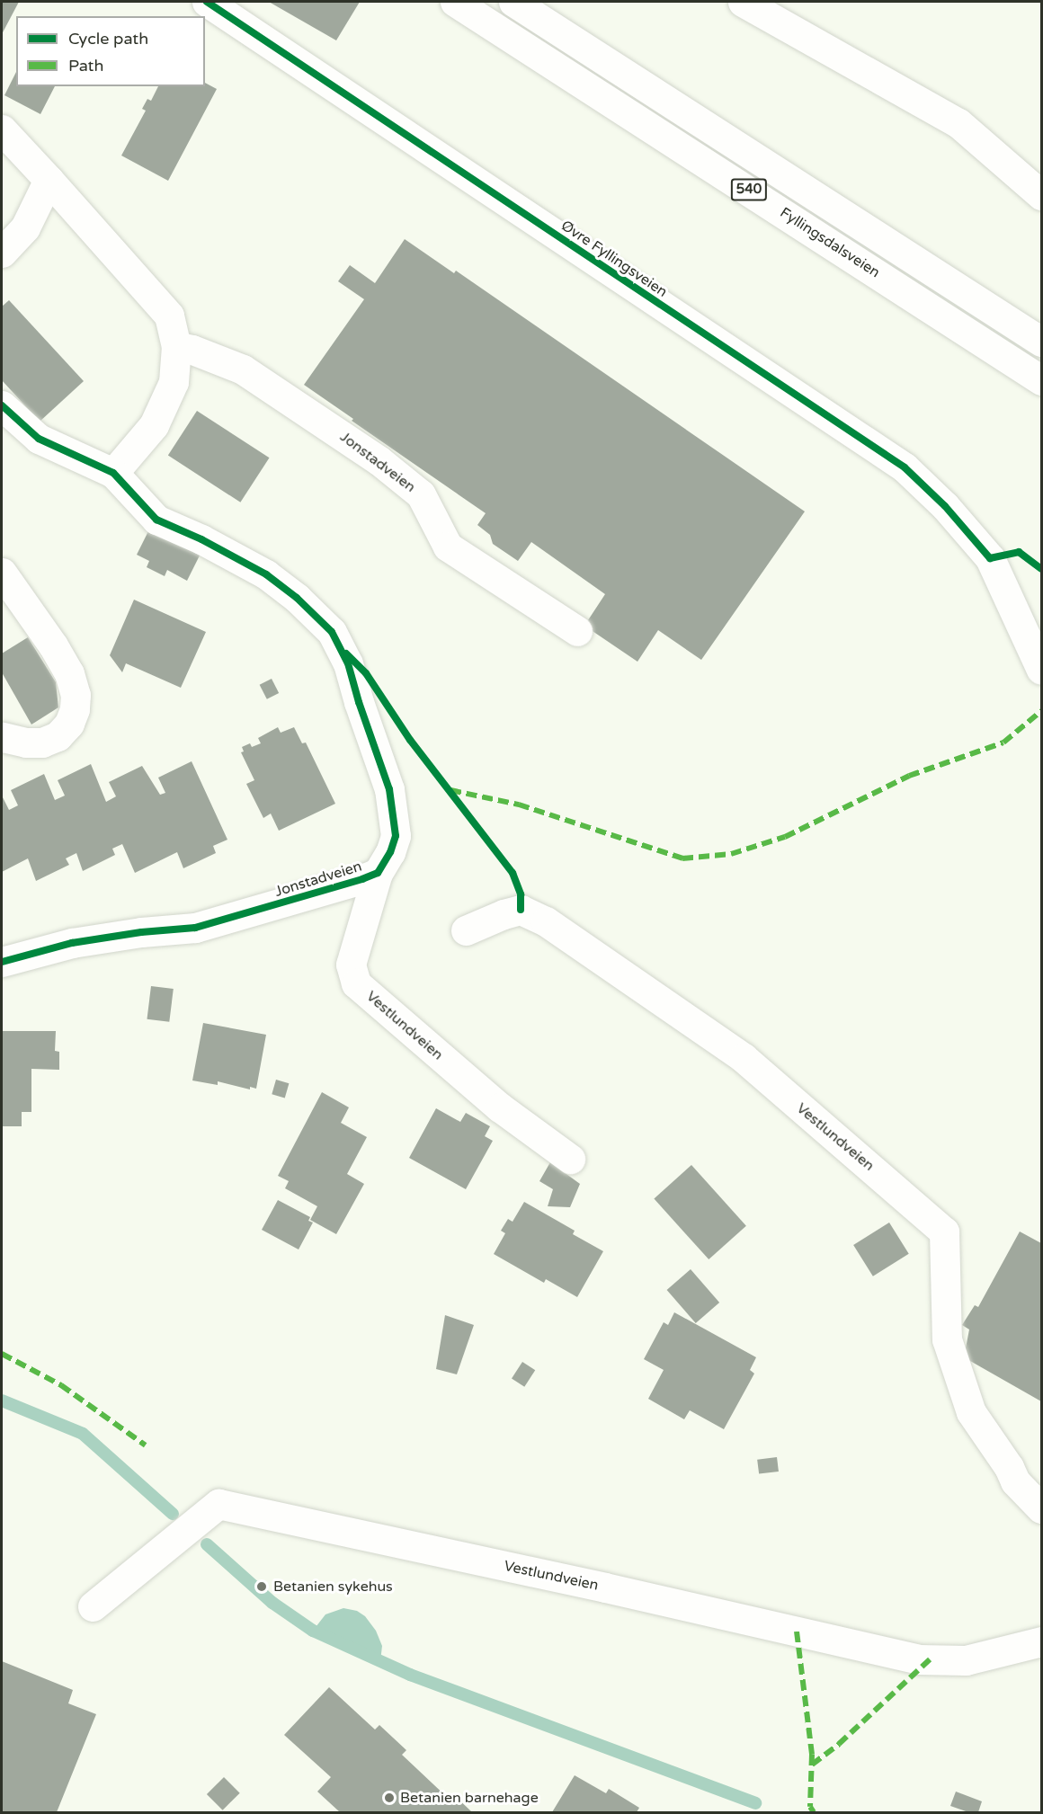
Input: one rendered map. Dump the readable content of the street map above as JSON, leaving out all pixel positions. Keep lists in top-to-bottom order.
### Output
{
  "streets": {
    "street": [
      "540",
      "Fyllingsdalsveien",
      "Øvre Fyllingsveien",
      "Jonstadveien",
      "Vestlundveien"
    ]
  },
  "crossings": [
    ["Jonstadveien", "Vestlundveien"]
  ],
  "places": ["Betanien sykehus", "Betanien barnehage"],
  "legend": ["Cycle path", "Path"]
}
